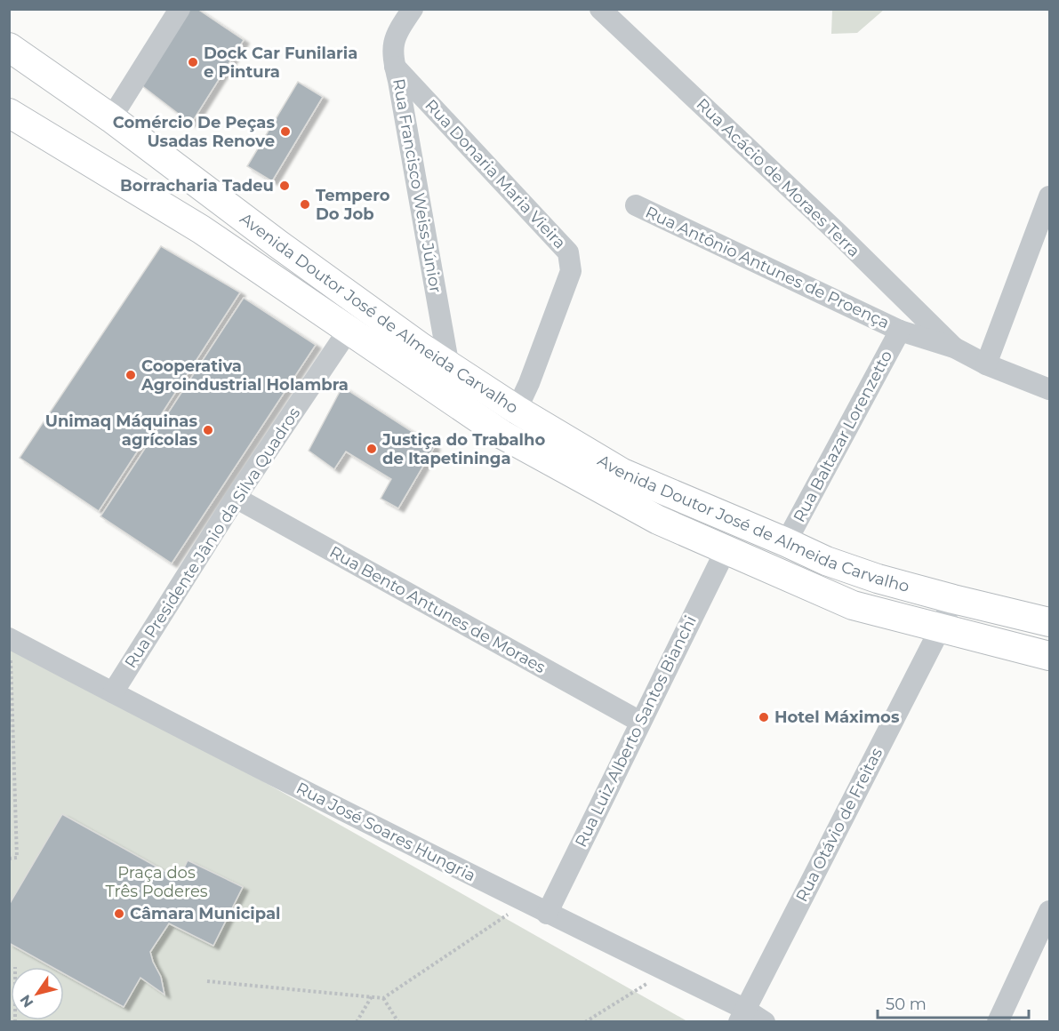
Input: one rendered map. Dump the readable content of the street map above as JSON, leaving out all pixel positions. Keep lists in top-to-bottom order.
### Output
{
  "streets": {
    "main road": ["Avenida Doutor José de Almeida Carvalho"],
    "street": [
      "Rua Donaria Maria Vieira",
      "Rua Acácio de Moraes Terra",
      "Rua Francisco Weiss Júnior",
      "Rua Antônio Antunes de Proença",
      "Rua Baltazar Lorenzetto",
      "Rua Presidente Jânio da Silva Quadros",
      "Rua Bento Antunes de Moraes",
      "Rua Luiz Alberto Santos Bianchi",
      "Rua Otávio de Freitas",
      "Rua José Soares Hungria"
    ]
  },
  "crossings": [
    ["Rua Donaria Maria Vieira", "Rua Francisco Weiss Júnior"],
    ["Rua Donaria Maria Vieira", "Avenida Doutor José de Almeida Carvalho"],
    ["Rua Acácio de Moraes Terra", "Rua Antônio Antunes de Proença"],
    ["Rua Acácio de Moraes Terra", "Rua Baltazar Lorenzetto"],
    ["Rua Francisco Weiss Júnior", "Avenida Doutor José de Almeida Carvalho"],
    ["Rua Antônio Antunes de Proença", "Rua Baltazar Lorenzetto"],
    ["Avenida Doutor José de Almeida Carvalho", "Rua Baltazar Lorenzetto"],
    ["Avenida Doutor José de Almeida Carvalho", "Rua Presidente Jânio da Silva Quadros"],
    ["Avenida Doutor José de Almeida Carvalho", "Rua Luiz Alberto Santos Bianchi"],
    ["Avenida Doutor José de Almeida Carvalho", "Rua Otávio de Freitas"],
    ["Rua Presidente Jânio da Silva Quadros", "Rua Bento Antunes de Moraes"],
    ["Rua Presidente Jânio da Silva Quadros", "Rua José Soares Hungria"],
    ["Rua Bento Antunes de Moraes", "Rua Luiz Alberto Santos Bianchi"],
    ["Rua Luiz Alberto Santos Bianchi", "Rua José Soares Hungria"],
    ["Rua Otávio de Freitas", "Rua José Soares Hungria"]
  ],
  "parks": ["Praça dos Três Poderes"],
  "places": [
    "Dock Car Funilaria e Pintura",
    "Comércio De Peças Usadas Renove",
    "Borracharia Tadeu",
    "Tempero Do Job",
    "Cooperativa Agroindustrial Holambra",
    "Unimaq Máquinas agrícolas",
    "Justiça do Trabalho de Itapetininga",
    "Hotel Máximos",
    "Câmara Municipal"
  ],
  "scale_bar": "50 m",
  "north": "bottom left"
}
